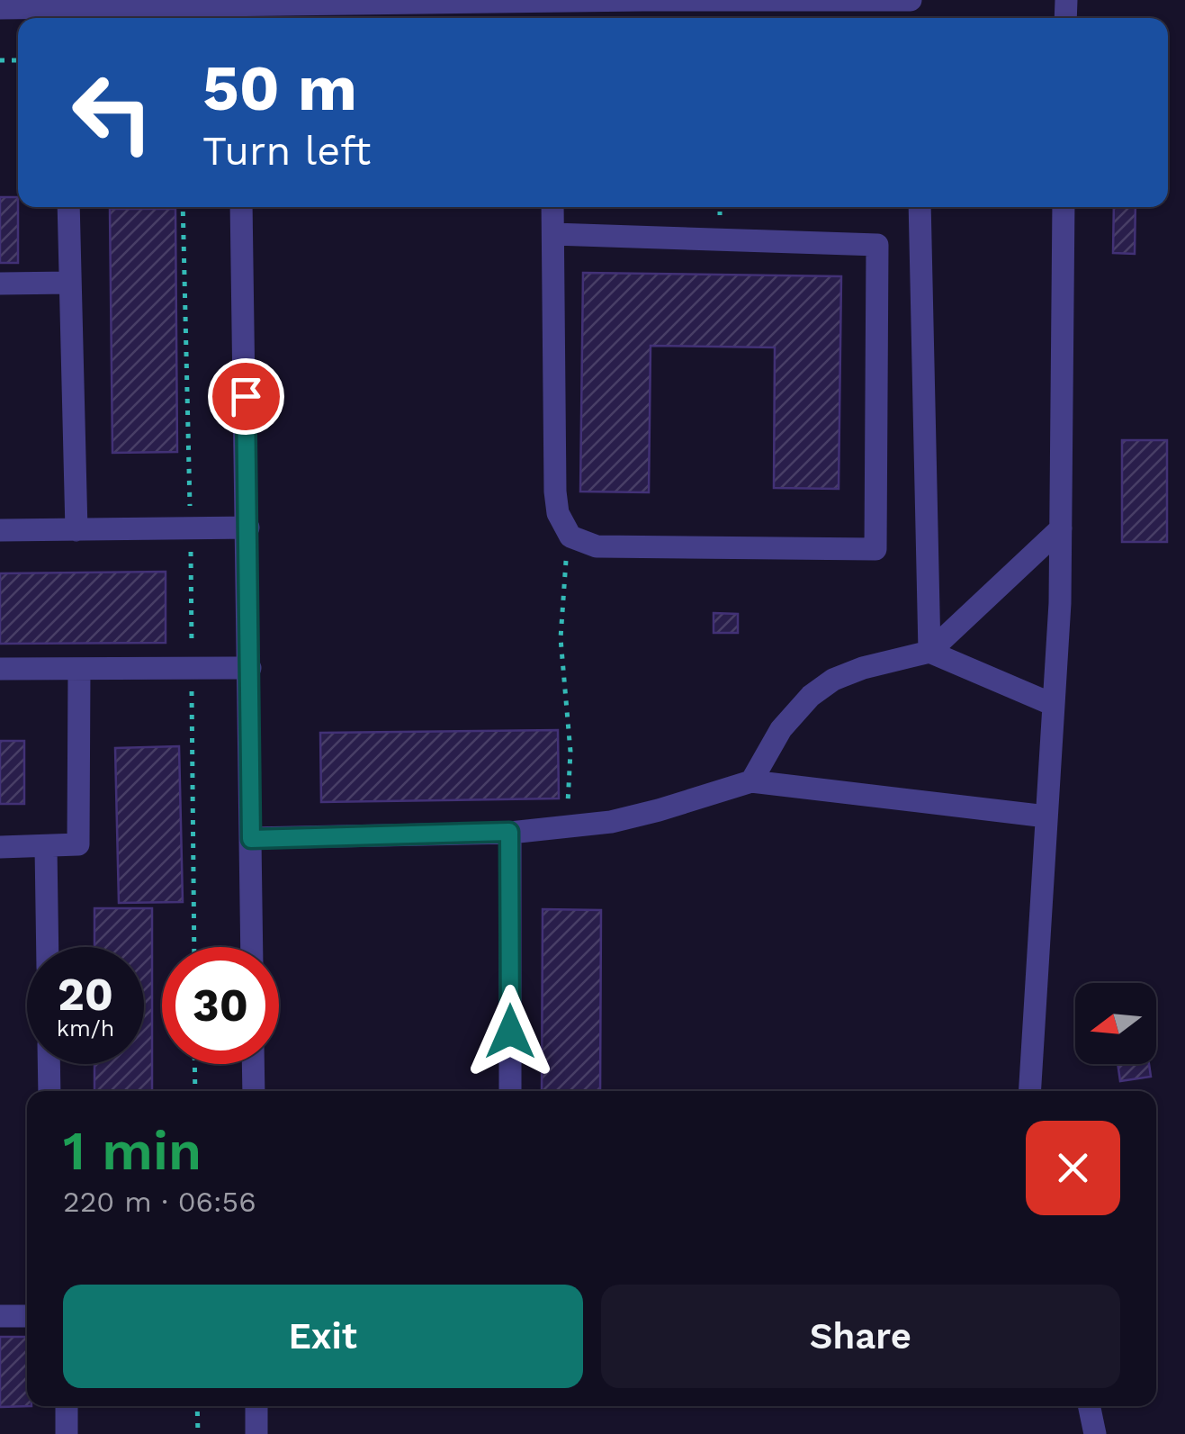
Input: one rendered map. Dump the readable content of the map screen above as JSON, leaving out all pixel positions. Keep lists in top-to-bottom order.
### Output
{
  "north": "left",
  "page": {
    "turn": ["50 m", "Turn left"],
    "speed": "20 km/h",
    "limit": "30",
    "heading": ["1 min", "220 m · 06:56"],
    "buttons": ["Exit", "Share"]
  }
}
